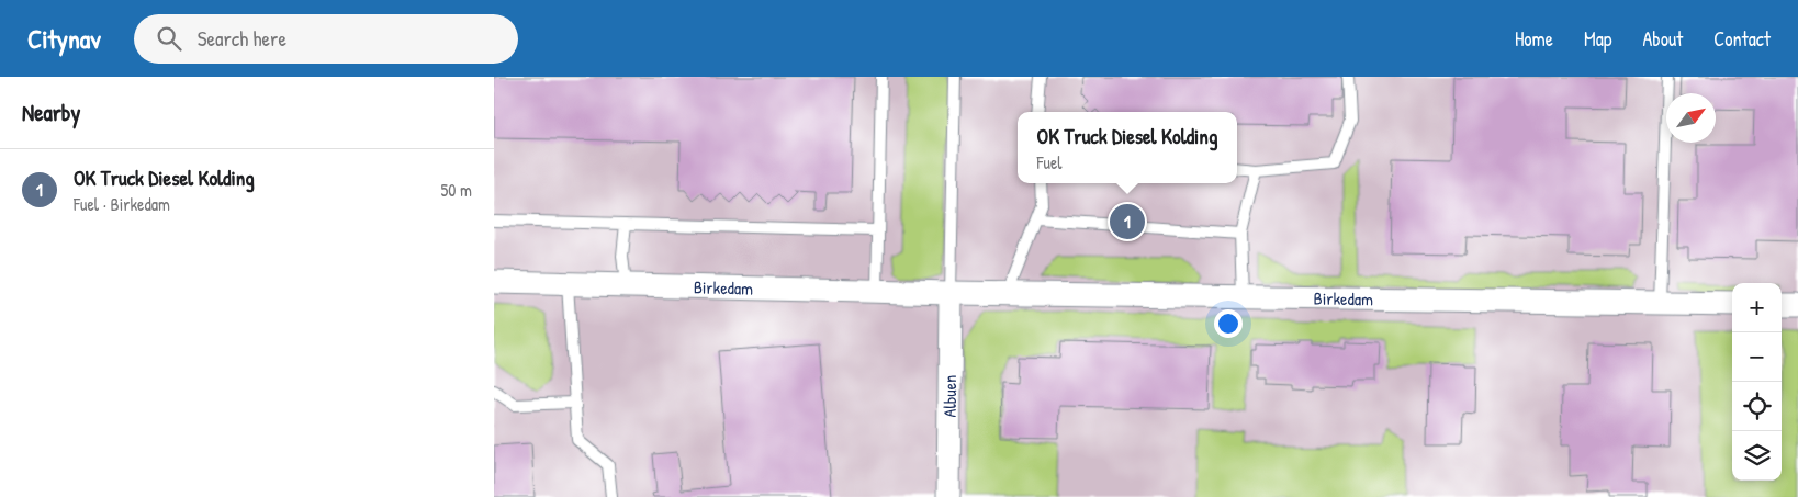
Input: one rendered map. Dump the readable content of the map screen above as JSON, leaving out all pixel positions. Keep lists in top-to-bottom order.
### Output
{
  "streets": {
    "street": ["Birkedam", "Albuen"]
  },
  "crossings": [
    ["Birkedam", "Albuen"]
  ],
  "north": "top right",
  "page": {
    "header": "Citynav",
    "search": "Search here",
    "nav": [
      "Home",
      "Map",
      "About",
      "Contact"
    ],
    "heading": "Nearby",
    "popup": ["OK Truck Diesel Kolding", "Fuel"],
    "list": [
      {
        "mark": "1",
        "name": "OK Truck Diesel Kolding",
        "note": "Fuel · Birkedam",
        "value": "50 m"
      }
    ],
    "pins": "1",
    "map_buttons": ["+", "−"]
  }
}
